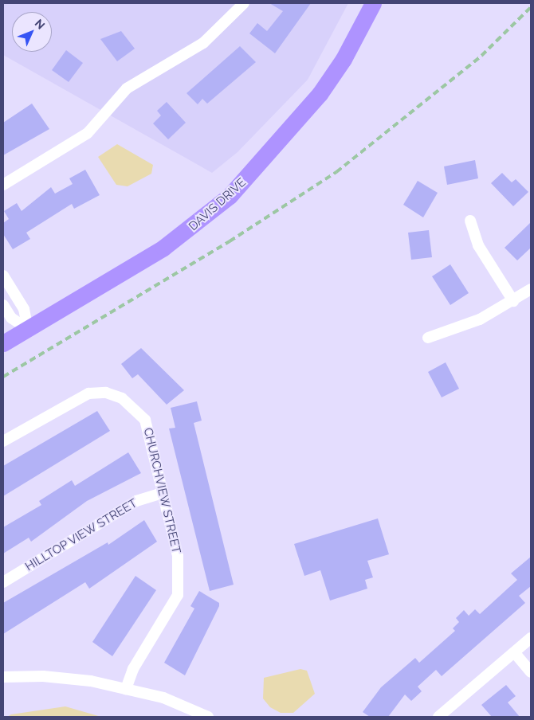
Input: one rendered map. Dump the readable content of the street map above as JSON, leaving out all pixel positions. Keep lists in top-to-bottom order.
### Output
{
  "streets": {
    "main road": ["DAVIS DRIVE"],
    "street": ["CHURCHVIEW STREET", "HILLTOP VIEW STREET"]
  },
  "crossings": [
    ["CHURCHVIEW STREET", "HILLTOP VIEW STREET"]
  ],
  "north": "top right"
}
